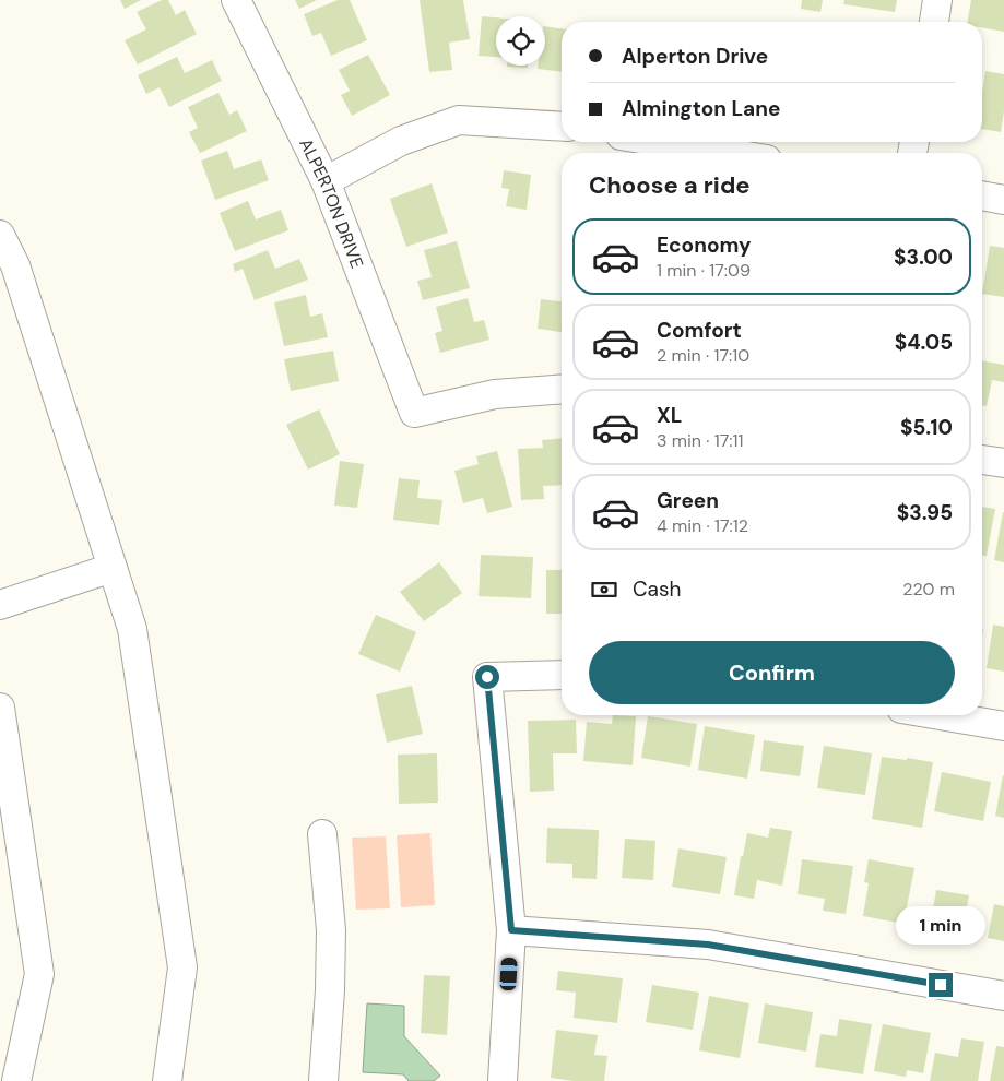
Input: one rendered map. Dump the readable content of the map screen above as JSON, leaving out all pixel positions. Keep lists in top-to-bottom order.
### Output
{
  "streets": {
    "street": ["ALPERTON DRIVE"]
  },
  "page": {
    "banner": ["Alperton Drive", "Almington Lane"],
    "heading": "Choose a ride",
    "list": [
      {
        "name": "Economy",
        "note": "1 min · 17:09",
        "value": "$3.00"
      },
      {
        "name": "Comfort",
        "note": "2 min · 17:10",
        "value": "$4.05"
      },
      {
        "name": "XL",
        "note": "3 min · 17:11",
        "value": "$5.10"
      },
      {
        "name": "Green",
        "note": "4 min · 17:12",
        "value": "$3.95"
      }
    ],
    "pay": ["Cash", "220 m"],
    "buttons": "Confirm",
    "bubble": "1 min"
  }
}
